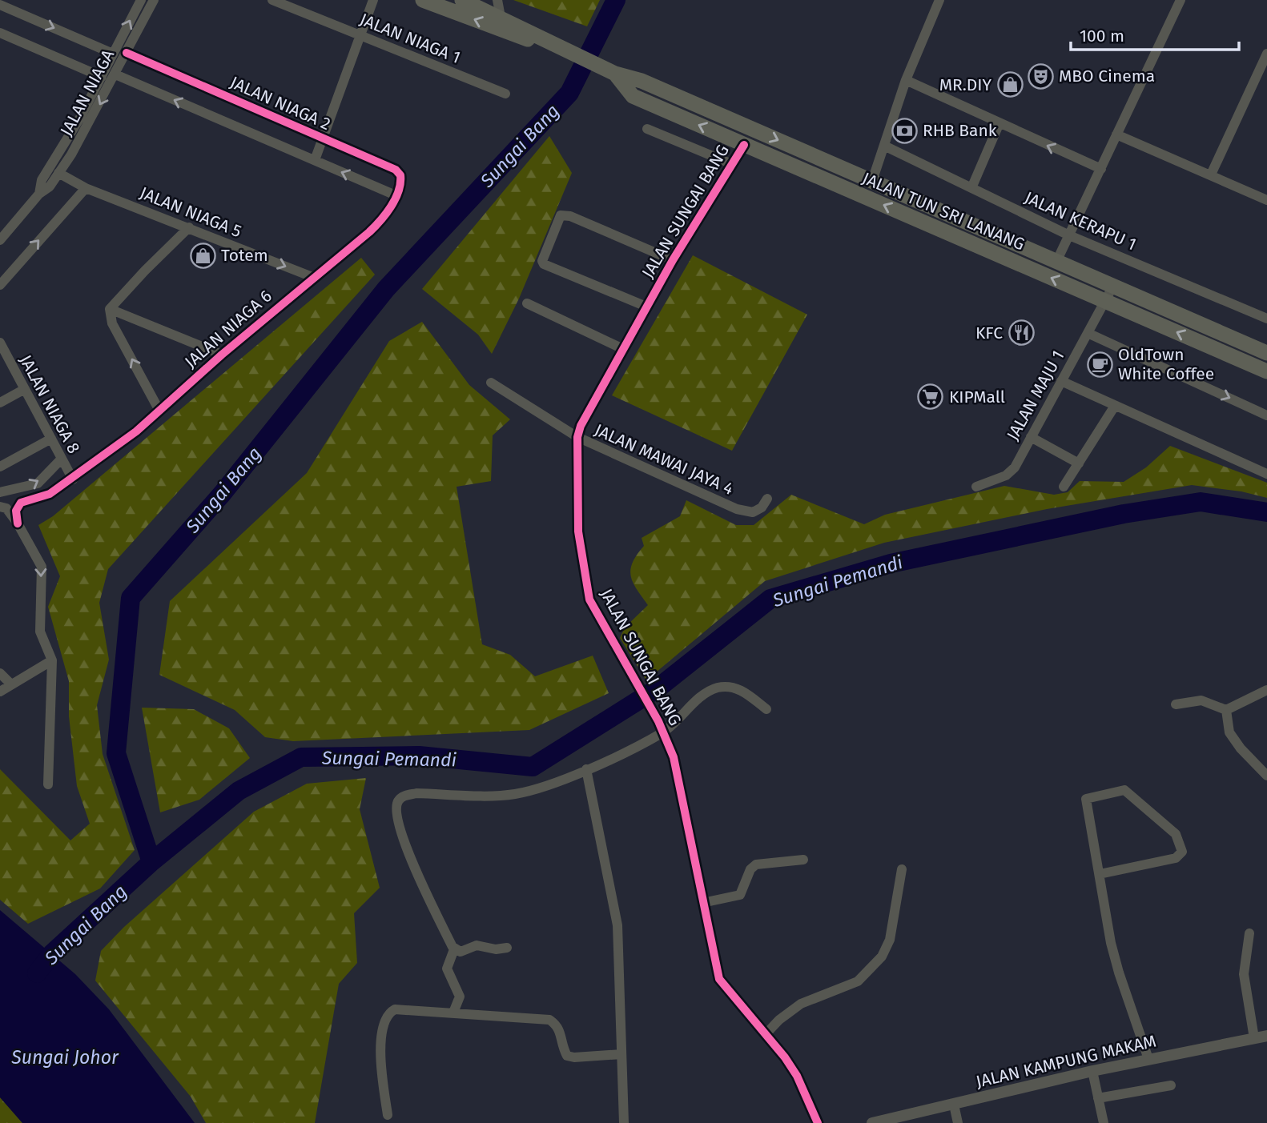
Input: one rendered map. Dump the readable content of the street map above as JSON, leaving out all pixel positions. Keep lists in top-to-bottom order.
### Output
{
  "streets": {
    "main road": ["JALAN TUN SRI LANANG"],
    "street": [
      "JALAN NIAGA 1",
      "JALAN NIAGA",
      "JALAN NIAGA 2",
      "JALAN SUNGAI BANG",
      "JALAN NIAGA 5",
      "JALAN KERAPU 1",
      "JALAN NIAGA 6",
      "JALAN MAJU 1",
      "JALAN NIAGA 8",
      "JALAN MAWAI JAYA 4",
      "JALAN KAMPUNG MAKAM"
    ]
  },
  "crossings": [
    ["JALAN NIAGA", "JALAN NIAGA 2"],
    ["JALAN NIAGA", "JALAN NIAGA 5"],
    ["JALAN NIAGA 2", "JALAN NIAGA 6"],
    ["JALAN SUNGAI BANG", "JALAN TUN SRI LANANG"],
    ["JALAN SUNGAI BANG", "JALAN MAWAI JAYA 4"],
    ["JALAN TUN SRI LANANG", "JALAN MAJU 1"],
    ["JALAN NIAGA 5", "JALAN NIAGA 6"],
    ["JALAN NIAGA 6", "JALAN NIAGA 8"]
  ],
  "one_way": ["JALAN NIAGA 5"],
  "water": ["Sungai Bang", "Sungai Pemandi", "Sungai Johor"],
  "places": {
    "theatre": ["MBO Cinema"],
    "shop": ["MR.DIY", "Totem"],
    "bank": ["RHB Bank"],
    "restaurant": ["KFC"],
    "cafe": ["OldTown White Coffee"],
    "supermarket": ["KIPMall"]
  },
  "scale_bar": "100 m"
}
